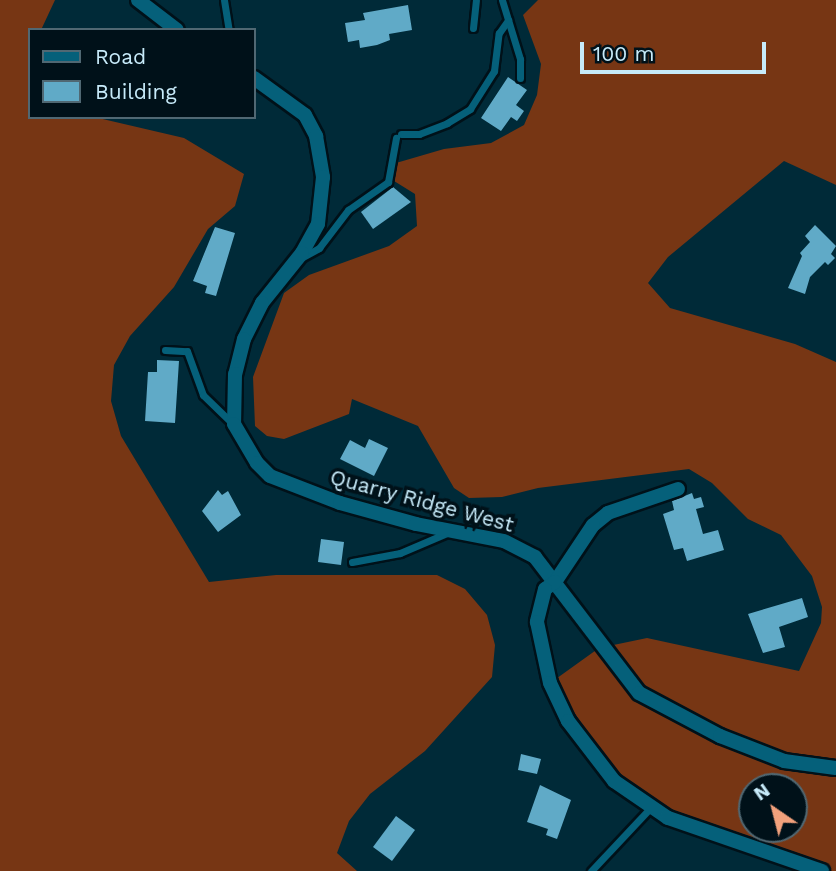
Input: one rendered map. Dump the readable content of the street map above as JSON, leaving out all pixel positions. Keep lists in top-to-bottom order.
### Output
{
  "streets": {
    "street": ["Quarry Ridge West"]
  },
  "legend": ["Road", "Building"],
  "scale_bar": "100 m",
  "north": "top left"
}
